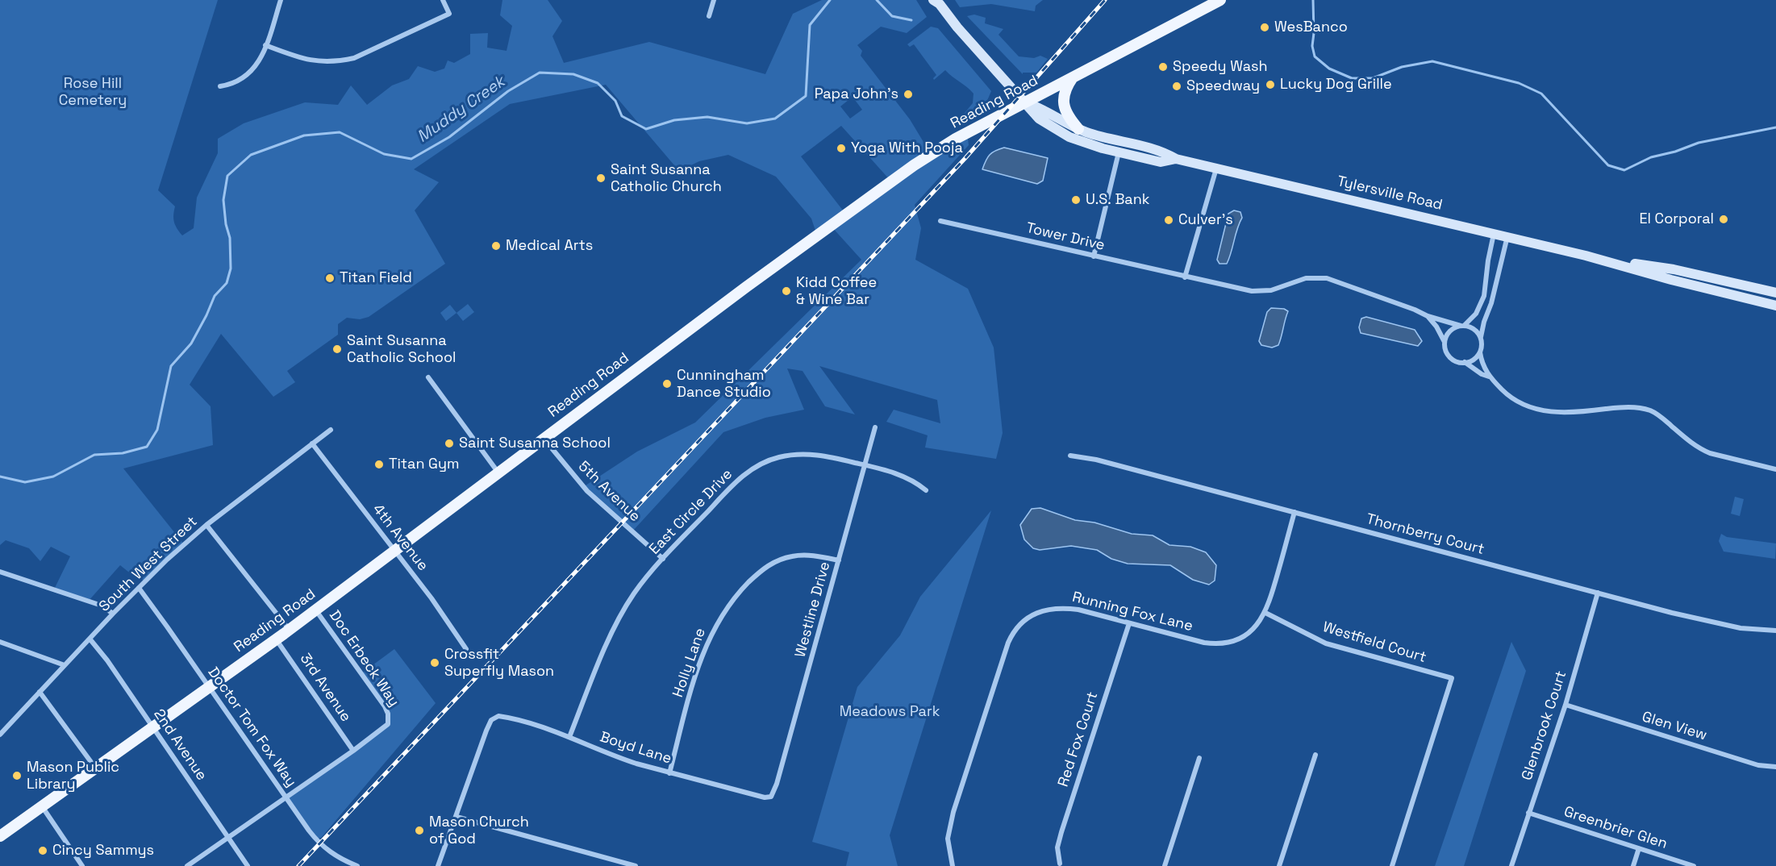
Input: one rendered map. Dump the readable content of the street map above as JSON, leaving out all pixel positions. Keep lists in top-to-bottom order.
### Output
{
  "streets": {
    "main road": ["Reading Road", "Tylersville Road"],
    "street": [
      "Tower Drive",
      "5th Avenue",
      "East Circle Drive",
      "Thornberry Court",
      "4th Avenue",
      "South West Street",
      "Westline Drive",
      "Running Fox Lane",
      "Westfield Court",
      "Doc Erbeck Way",
      "Holly Lane",
      "3rd Avenue",
      "Glenbrook Court",
      "Glen View",
      "Doctor Tom Fox Way",
      "Red Fox Court",
      "2nd Avenue",
      "Boyd Lane",
      "Greenbrier Glen"
    ]
  },
  "crossings": [
    ["Reading Road", "Tylersville Road"],
    ["Reading Road", "5th Avenue"],
    ["Reading Road", "4th Avenue"],
    ["Reading Road", "Doc Erbeck Way"],
    ["Reading Road", "3rd Avenue"],
    ["Reading Road", "Doctor Tom Fox Way"],
    ["Reading Road", "2nd Avenue"],
    ["5th Avenue", "East Circle Drive"],
    ["East Circle Drive", "Westline Drive"],
    ["East Circle Drive", "Boyd Lane"],
    ["Thornberry Court", "Running Fox Lane"],
    ["Thornberry Court", "Glenbrook Court"],
    ["4th Avenue", "South West Street"],
    ["South West Street", "Doctor Tom Fox Way"],
    ["South West Street", "2nd Avenue"],
    ["Westline Drive", "Holly Lane"],
    ["Westline Drive", "Boyd Lane"],
    ["Running Fox Lane", "Westfield Court"],
    ["Running Fox Lane", "Red Fox Court"],
    ["Doc Erbeck Way", "3rd Avenue"],
    ["Holly Lane", "Boyd Lane"],
    ["Glenbrook Court", "Glen View"],
    ["Glenbrook Court", "Greenbrier Glen"]
  ],
  "water": ["Muddy Creek"],
  "parks": ["Rose Hill Cemetery", "Meadows Park"],
  "places": [
    "WesBanco",
    "Speedy Wash",
    "Lucky Dog Grille",
    "Speedway",
    "Papa John's",
    "Yoga With Pooja",
    "Saint Susanna Catholic Church",
    "U.S. Bank",
    "El Corporal",
    "Culver's",
    "Medical Arts",
    "Titan Field",
    "Kidd Coffee & Wine Bar",
    "Saint Susanna Catholic School",
    "Cunningham Dance Studio",
    "Saint Susanna School",
    "Titan Gym",
    "Crossfit Superfly Mason",
    "Mason Public Library",
    "Mason Church of God",
    "Cincy Sammys"
  ]
}
